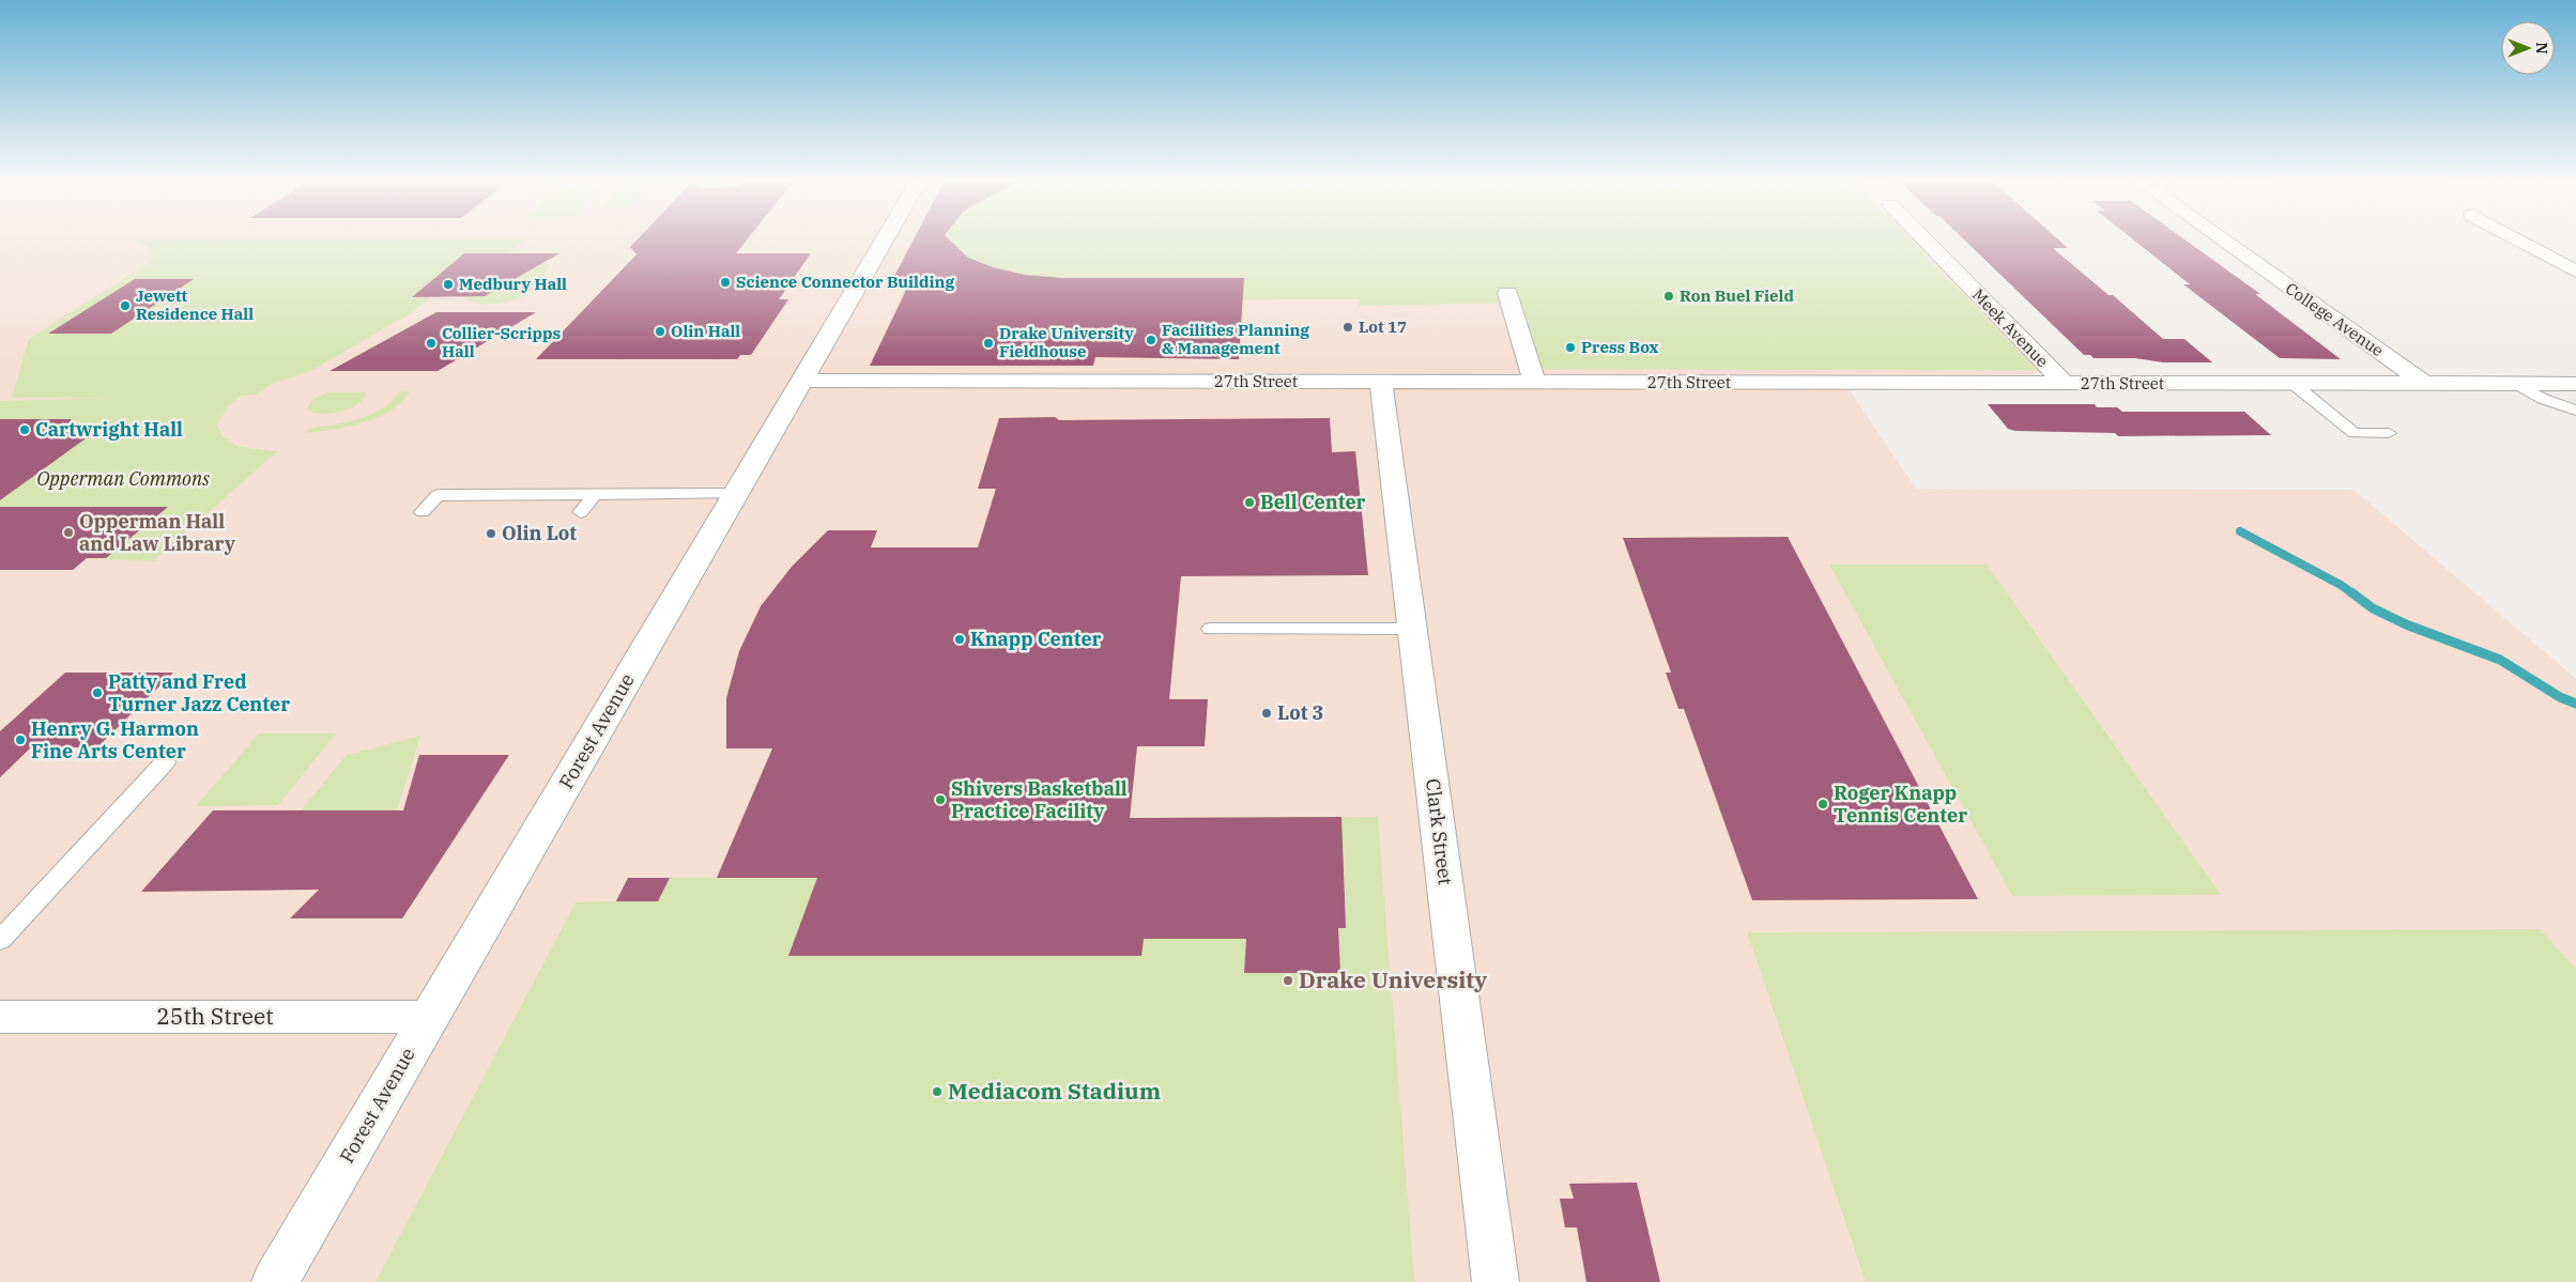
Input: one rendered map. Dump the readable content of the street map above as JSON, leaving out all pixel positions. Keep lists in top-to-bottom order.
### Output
{
  "streets": {
    "street": [
      "College Avenue",
      "Meek Avenue",
      "27th Street",
      "Forest Avenue",
      "Clark Street",
      "25th Street"
    ]
  },
  "crossings": [
    ["College Avenue", "27th Street"],
    ["Meek Avenue", "27th Street"],
    ["27th Street", "Forest Avenue"],
    ["27th Street", "Clark Street"],
    ["Forest Avenue", "25th Street"]
  ],
  "parks": ["Opperman Commons"],
  "places": [
    "Science Connector Building",
    "Medbury Hall",
    "Ron Buel Field",
    "Jewett Residence Hall",
    "Lot 17",
    "Olin Hall",
    "Facilities Planning & Management",
    "Collier-Scripps Hall",
    "Drake University Fieldhouse",
    "Press Box",
    "Cartwright Hall",
    "Bell Center",
    "Opperman Hall and Law Library",
    "Olin Lot",
    "Knapp Center",
    "Patty and Fred Turner Jazz Center",
    "Lot 3",
    "Henry G. Harmon Fine Arts Center",
    "Shivers Basketball Practice Facility",
    "Roger Knapp Tennis Center",
    "Drake University",
    "Mediacom Stadium"
  ],
  "north": "right"
}
